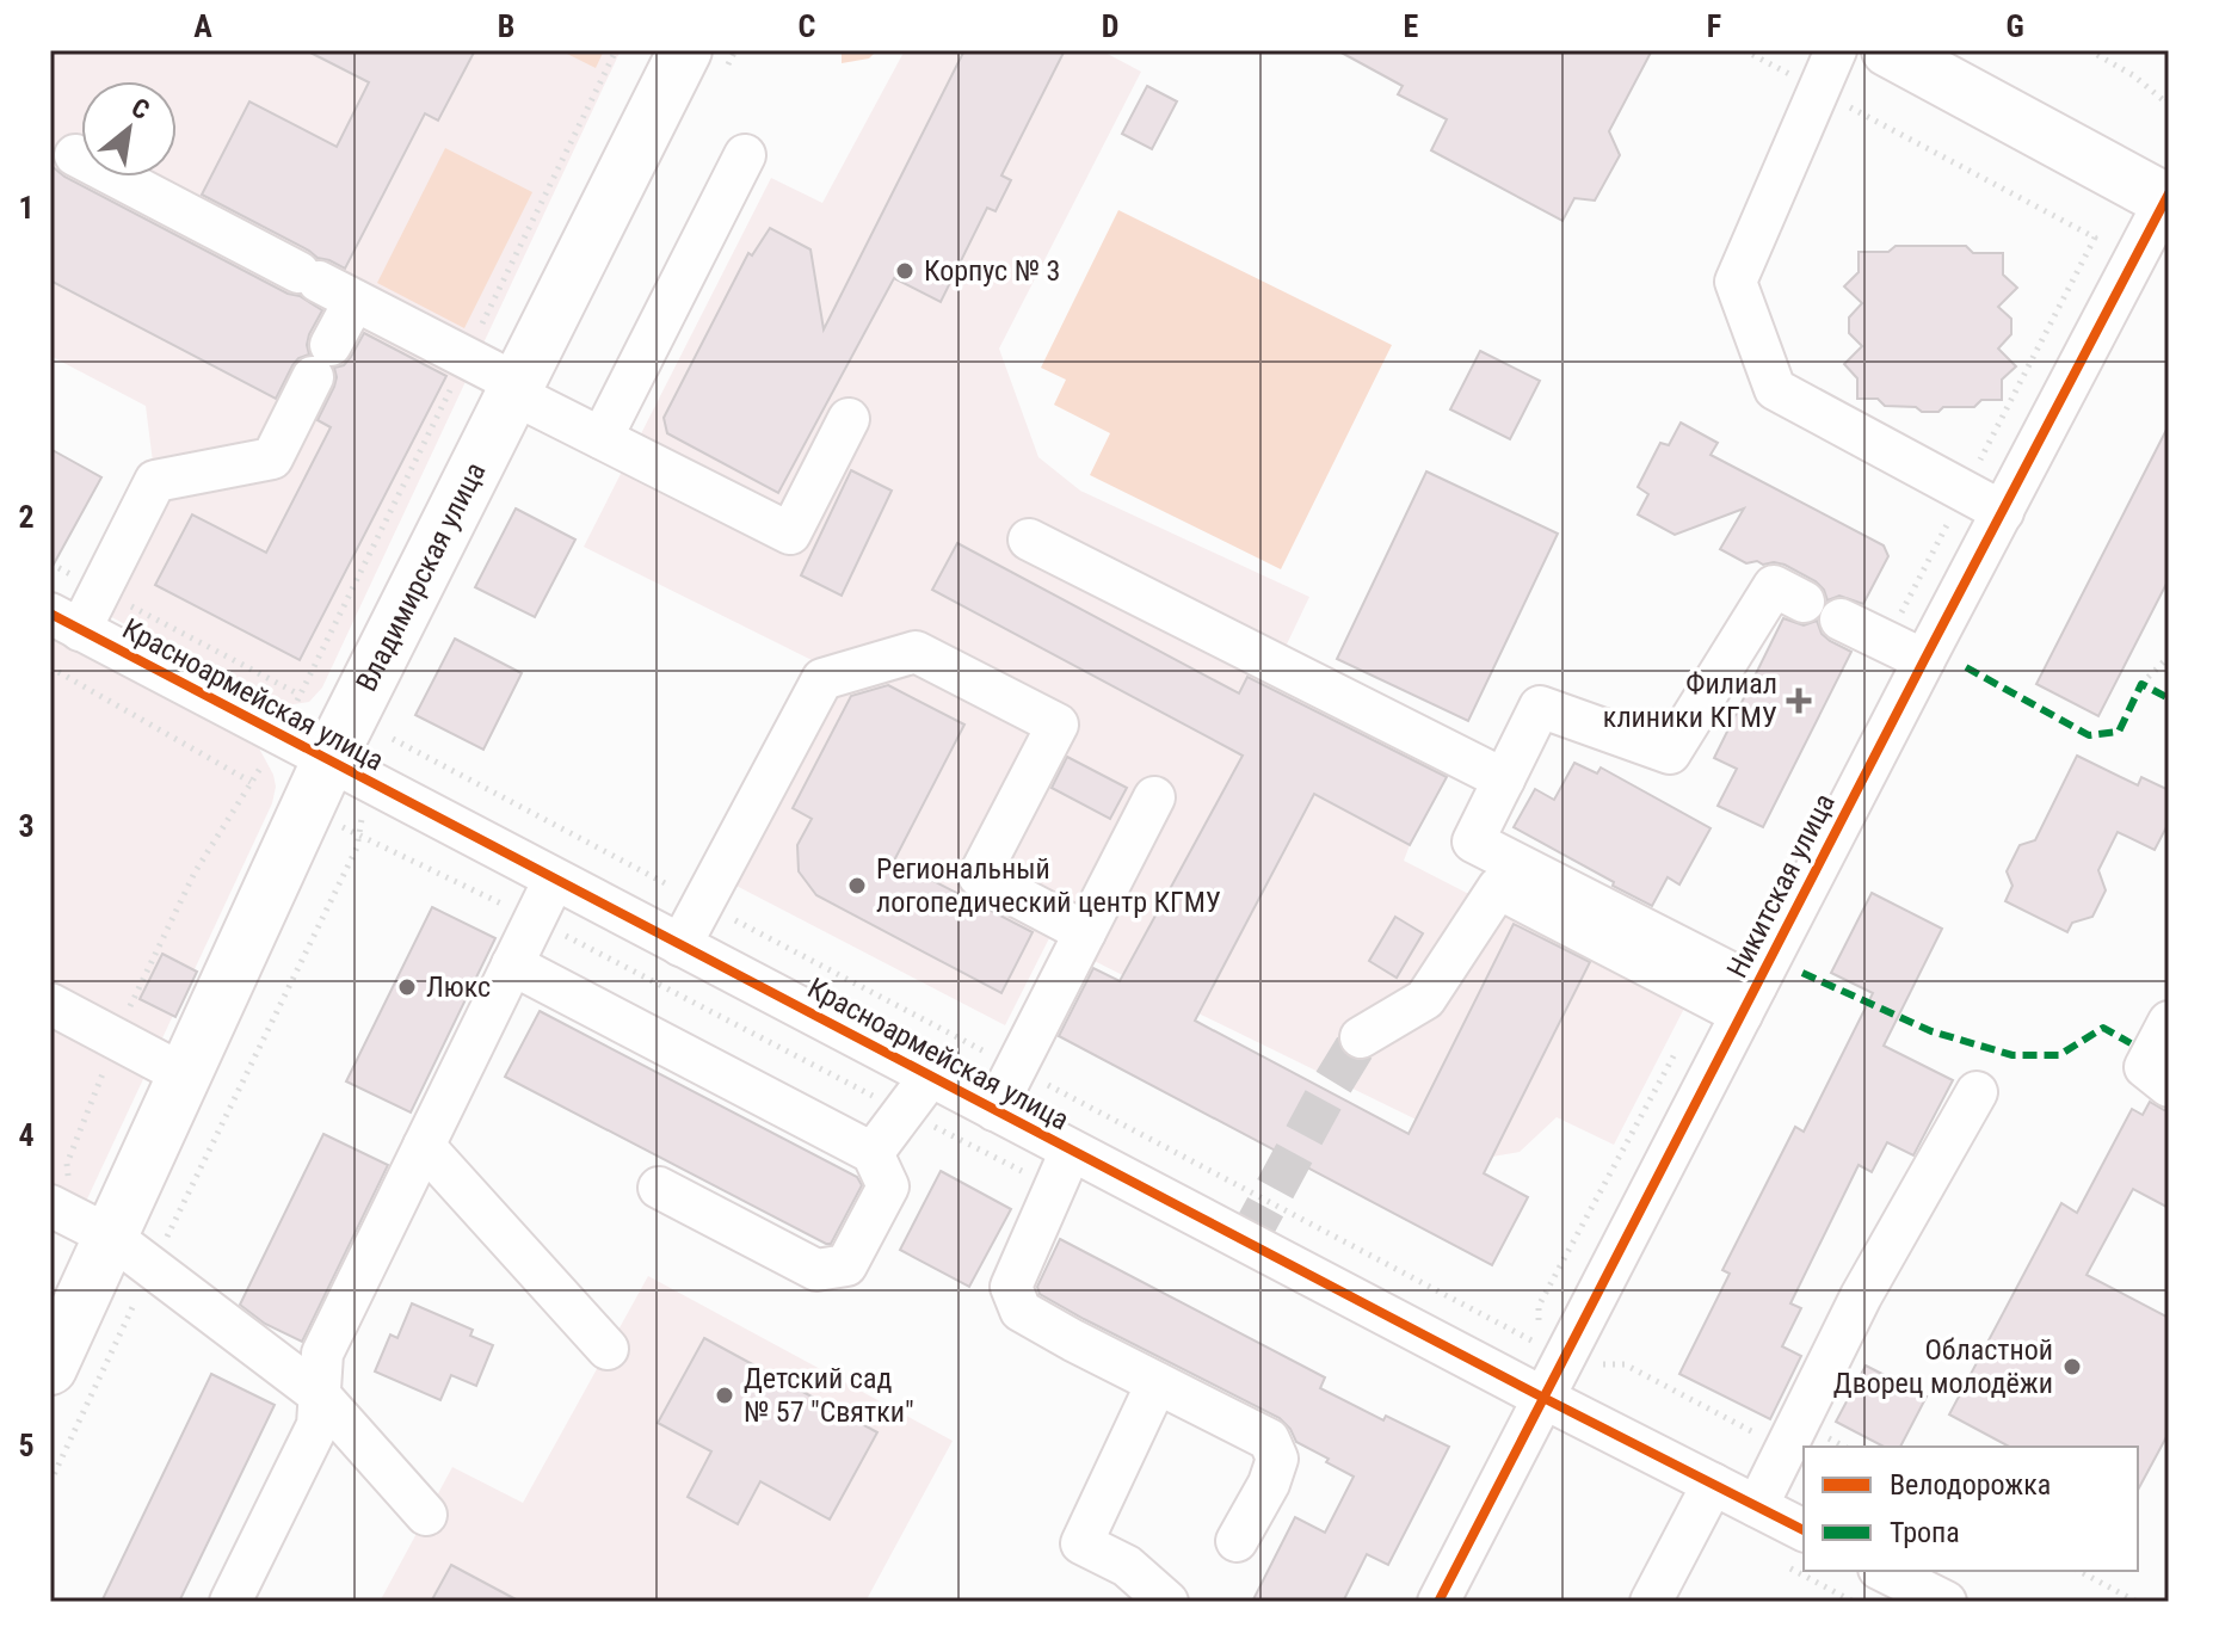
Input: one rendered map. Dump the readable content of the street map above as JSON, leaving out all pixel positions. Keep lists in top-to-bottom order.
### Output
{
  "streets": {
    "main road": ["Владимирская улица"],
    "street": ["Красноармейская улица", "Никитская улица"]
  },
  "crossings": [
    ["Владимирская улица", "Красноармейская улица"],
    ["Красноармейская улица", "Никитская улица"]
  ],
  "places": {
    "other": [
      "Корпус № 3",
      "Региональный логопедический центр КГМУ",
      "Люкс",
      "Областной Дворец молодёжи",
      "Детский сад № 57 \"Святки\""
    ],
    "health": ["Филиал клиники КГМУ"]
  },
  "legend": ["Велодорожка", "Тропа"],
  "north": "top right",
  "grid": {
    "columns": [
      "A",
      "B",
      "C",
      "D",
      "E",
      "F",
      "G"
    ],
    "rows": [
      "1",
      "2",
      "3",
      "4",
      "5"
    ]
  }
}
